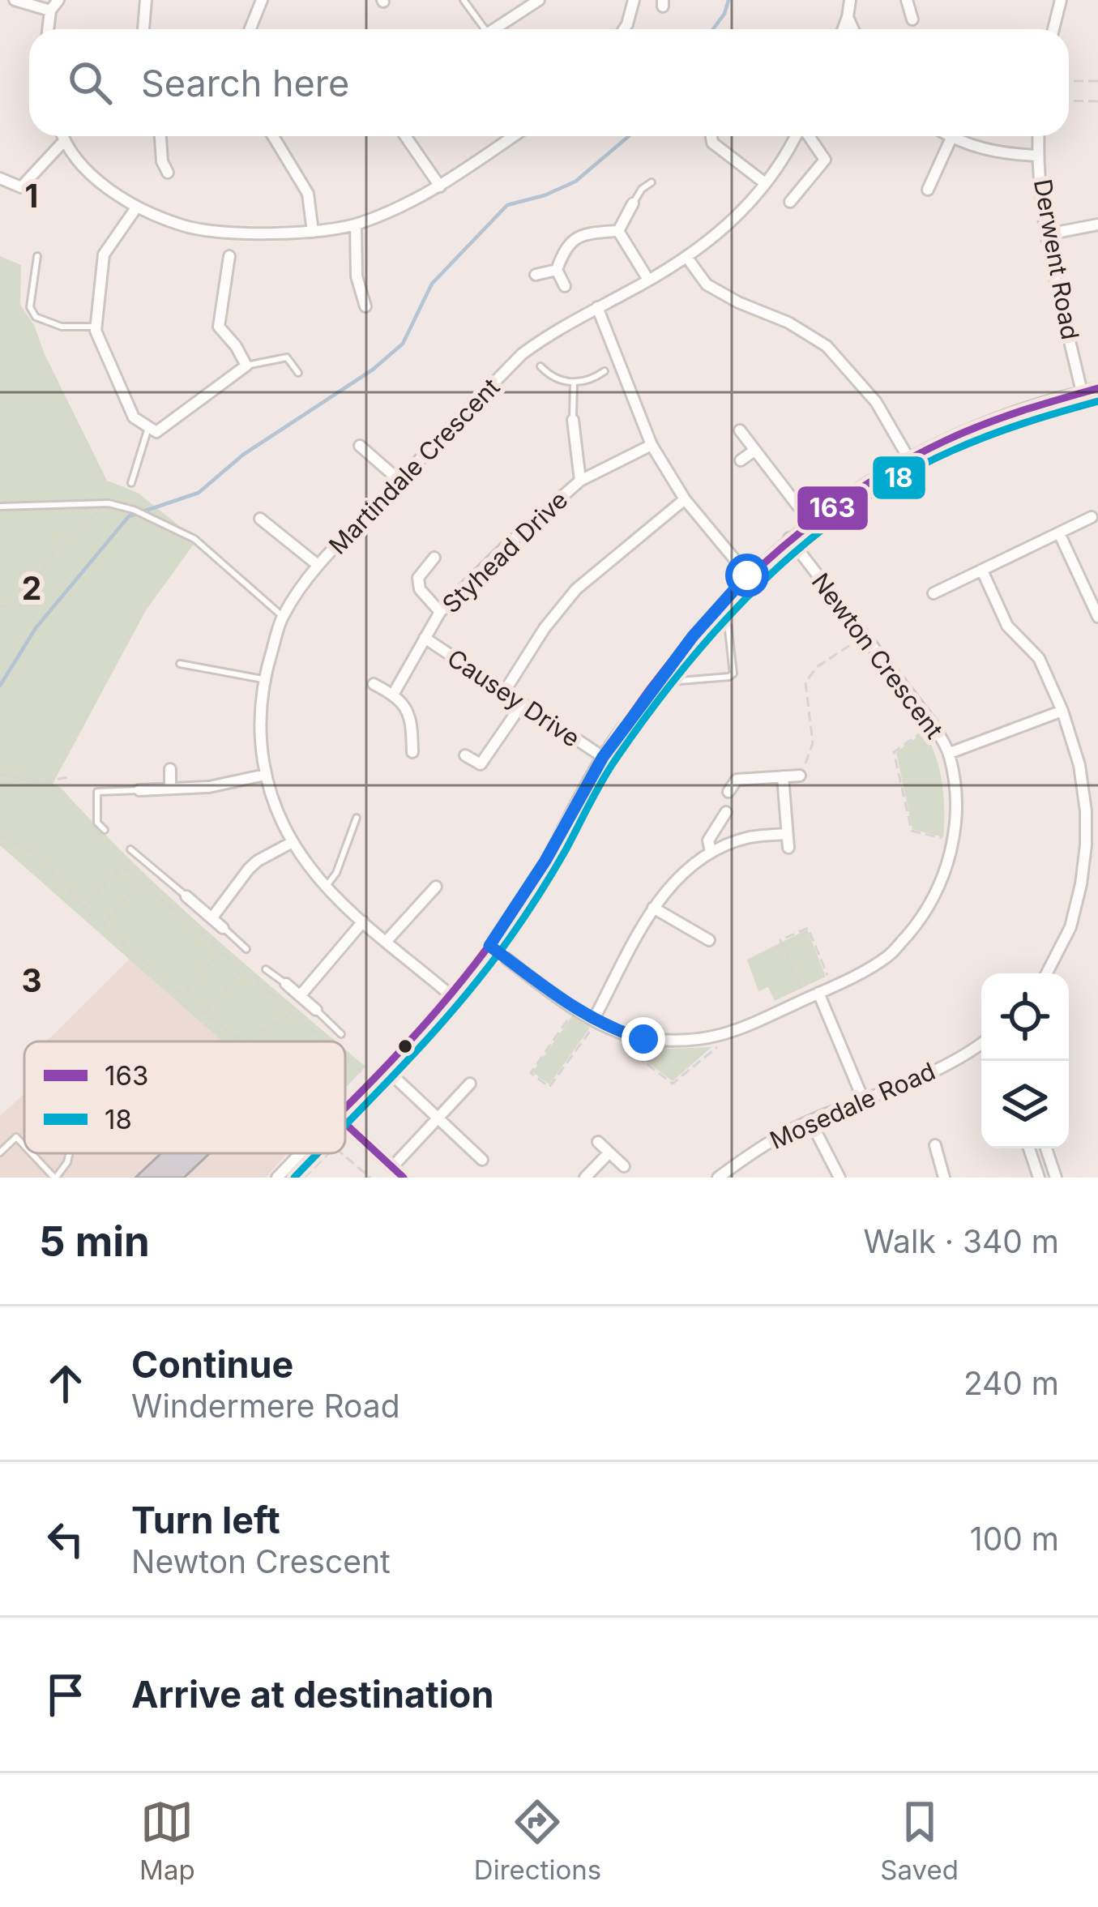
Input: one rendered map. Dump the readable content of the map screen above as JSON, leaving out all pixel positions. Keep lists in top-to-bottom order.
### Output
{
  "streets": {
    "street": [
      "Derwent Road",
      "Martindale Crescent",
      "Styhead Drive",
      "Newton Crescent",
      "Causey Drive",
      "Mosedale Road"
    ]
  },
  "crossings": [
    ["Styhead Drive", "Causey Drive"]
  ],
  "lines": ["transit line 163", "transit line 18"],
  "legend": ["163", "18"],
  "page": {
    "search": "Search here",
    "heading": ["5 min", "Walk · 340 m"],
    "list": [
      ["Continue", "Windermere Road", "240 m"],
      ["Turn left", "Newton Crescent", "100 m"],
      "Arrive at destination"
    ],
    "nav": ["Map", "Directions", "Saved"]
  },
  "grid": {
    "rows": ["1", "2", "3"]
  }
}
